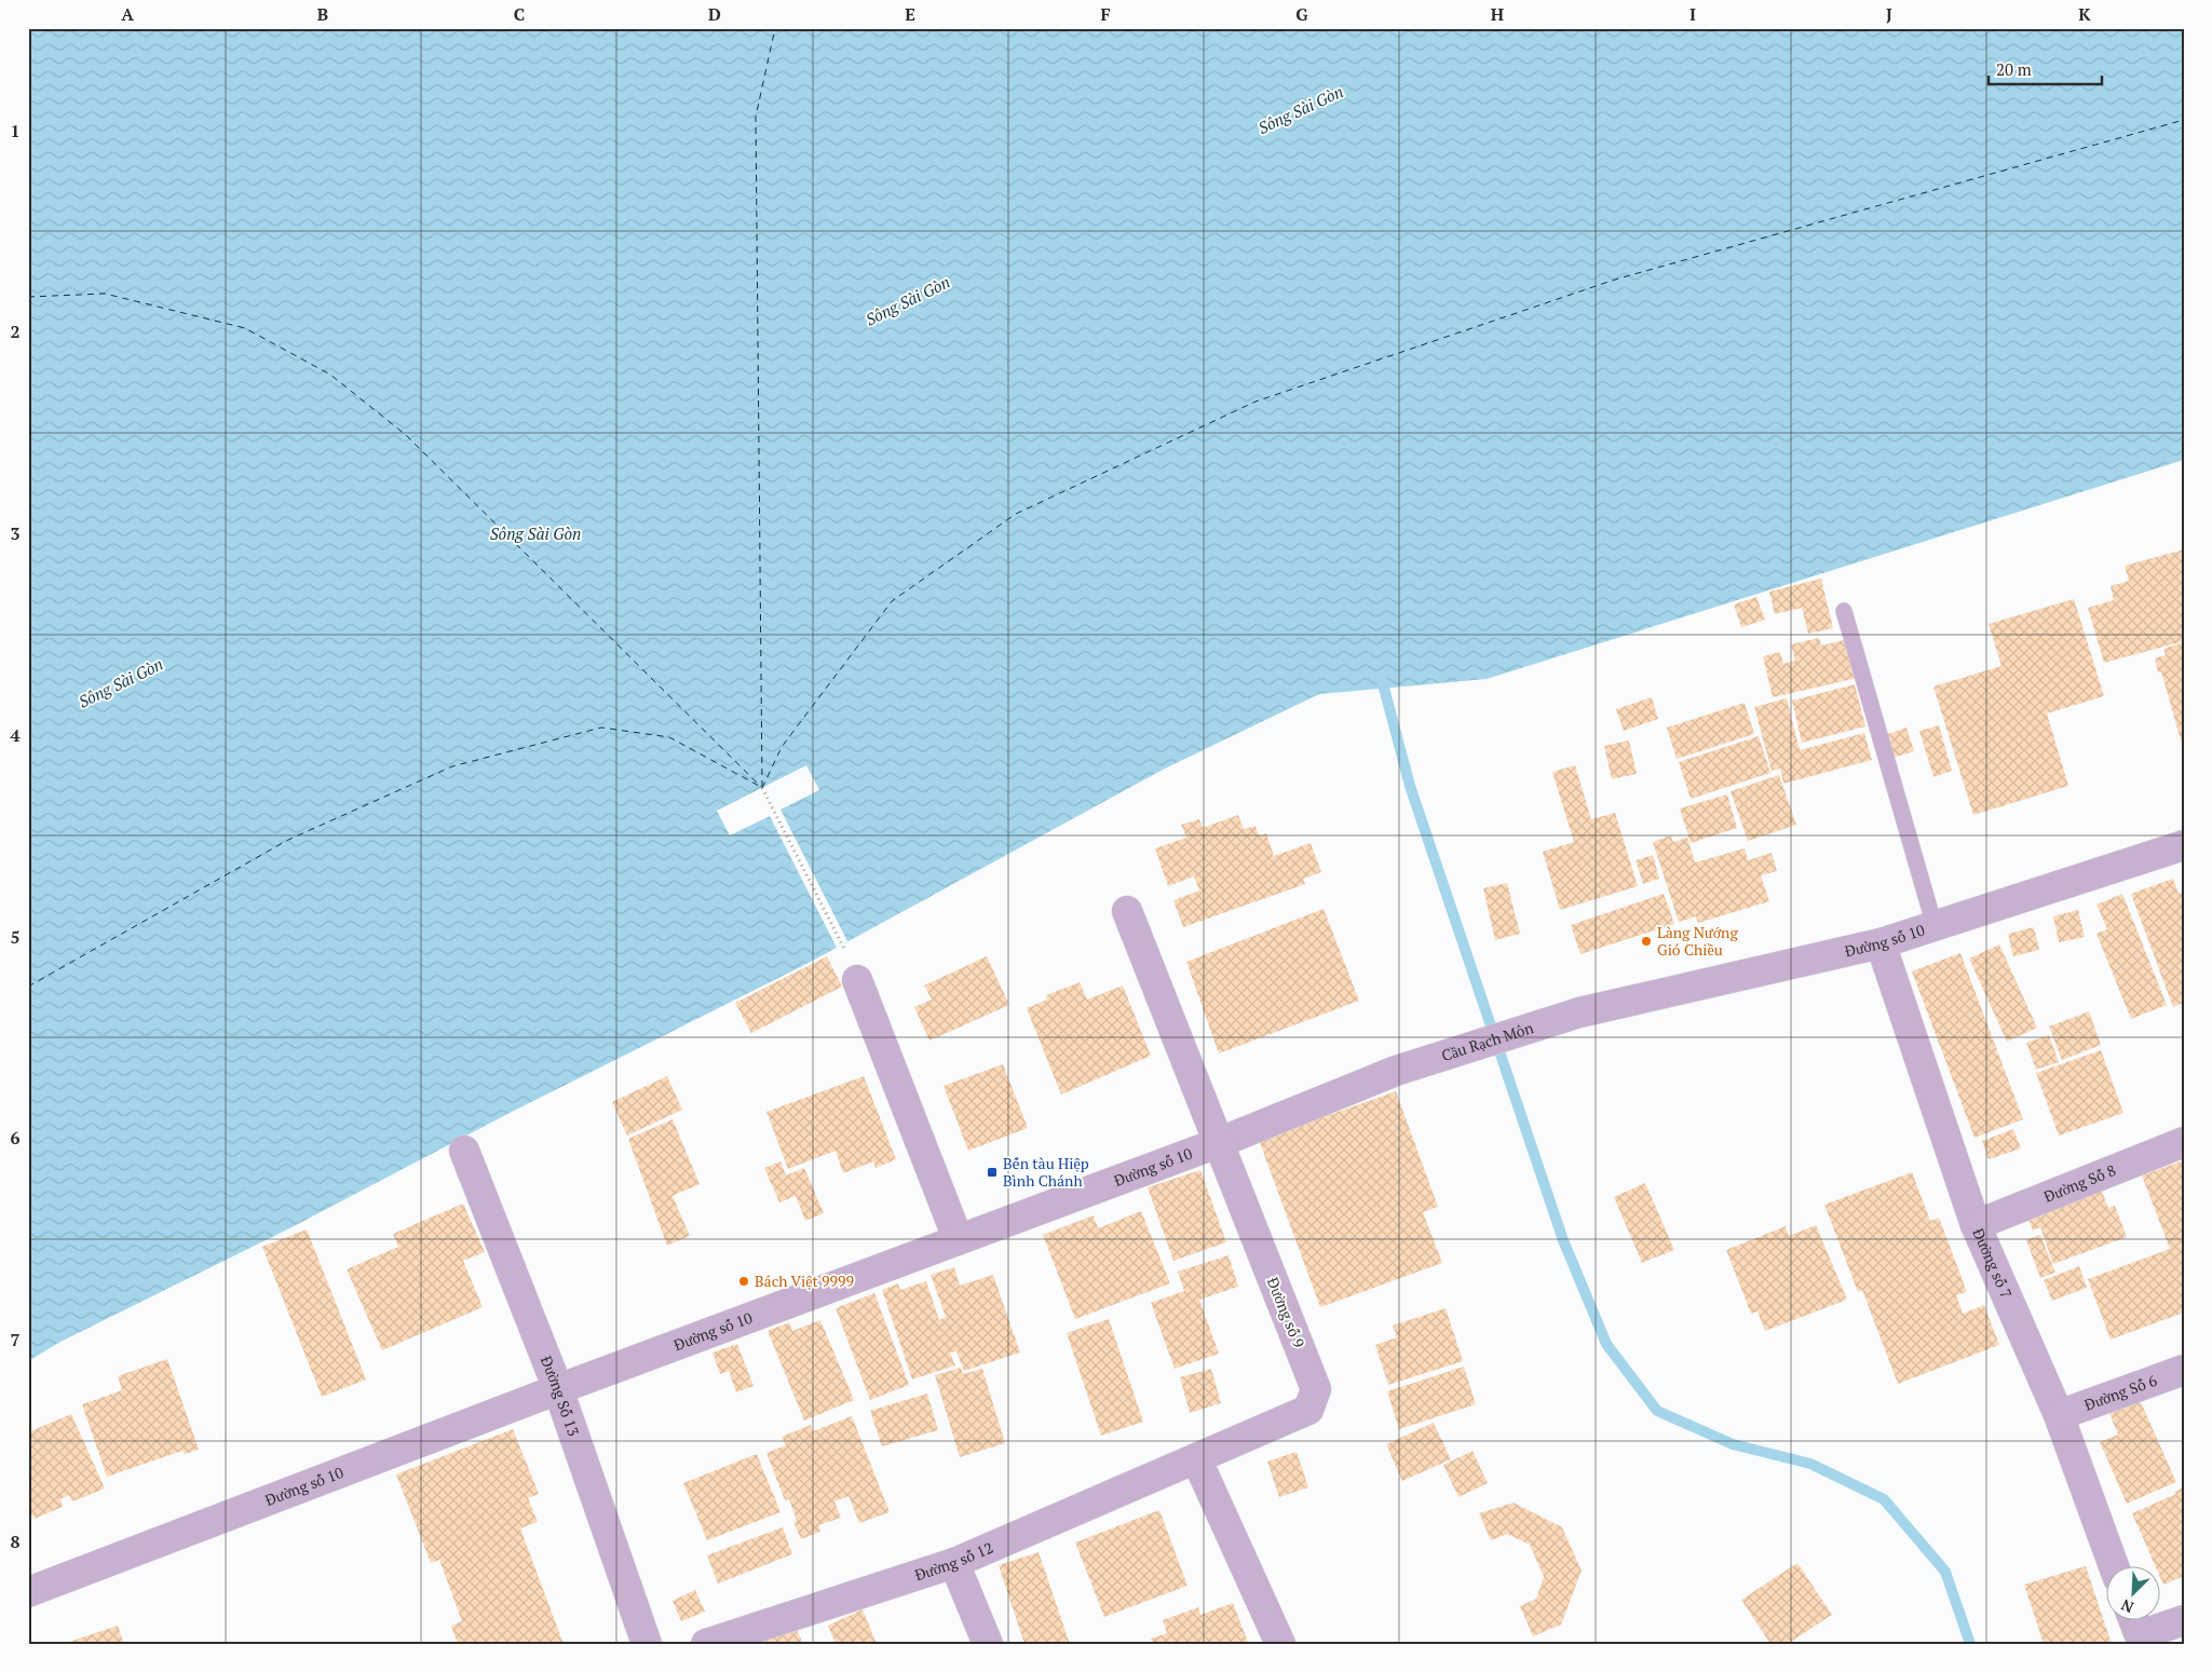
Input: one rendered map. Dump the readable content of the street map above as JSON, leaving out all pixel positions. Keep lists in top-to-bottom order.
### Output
{
  "streets": {
    "street": [
      "Đường số 10",
      "Cầu Rạch Môn",
      "Đường Số 8",
      "Đường số 7",
      "Đường số 9",
      "Đường Số 6",
      "Đường Số 13",
      "Đường số 12"
    ]
  },
  "crossings": [
    ["Đường số 10", "Cầu Rạch Môn"],
    ["Đường số 10", "Đường số 7"],
    ["Đường số 10", "Đường số 9"],
    ["Đường số 10", "Đường Số 13"],
    ["Đường Số 8", "Đường số 7"],
    ["Đường số 7", "Đường Số 6"],
    ["Đường số 9", "Đường số 12"]
  ],
  "water": ["Sông Sài Gòn"],
  "places": {
    "other": ["Làng Nướng Gió Chiều", "Bách Việt 9999"],
    "transit": ["Bến tàu Hiệp Bình Chánh"]
  },
  "scale_bar": "20 m",
  "north": "bottom left",
  "grid": {
    "columns": [
      "A",
      "B",
      "C",
      "D",
      "E",
      "F",
      "G",
      "H",
      "I",
      "J",
      "K"
    ],
    "rows": [
      "1",
      "2",
      "3",
      "4",
      "5",
      "6",
      "7",
      "8"
    ]
  }
}
